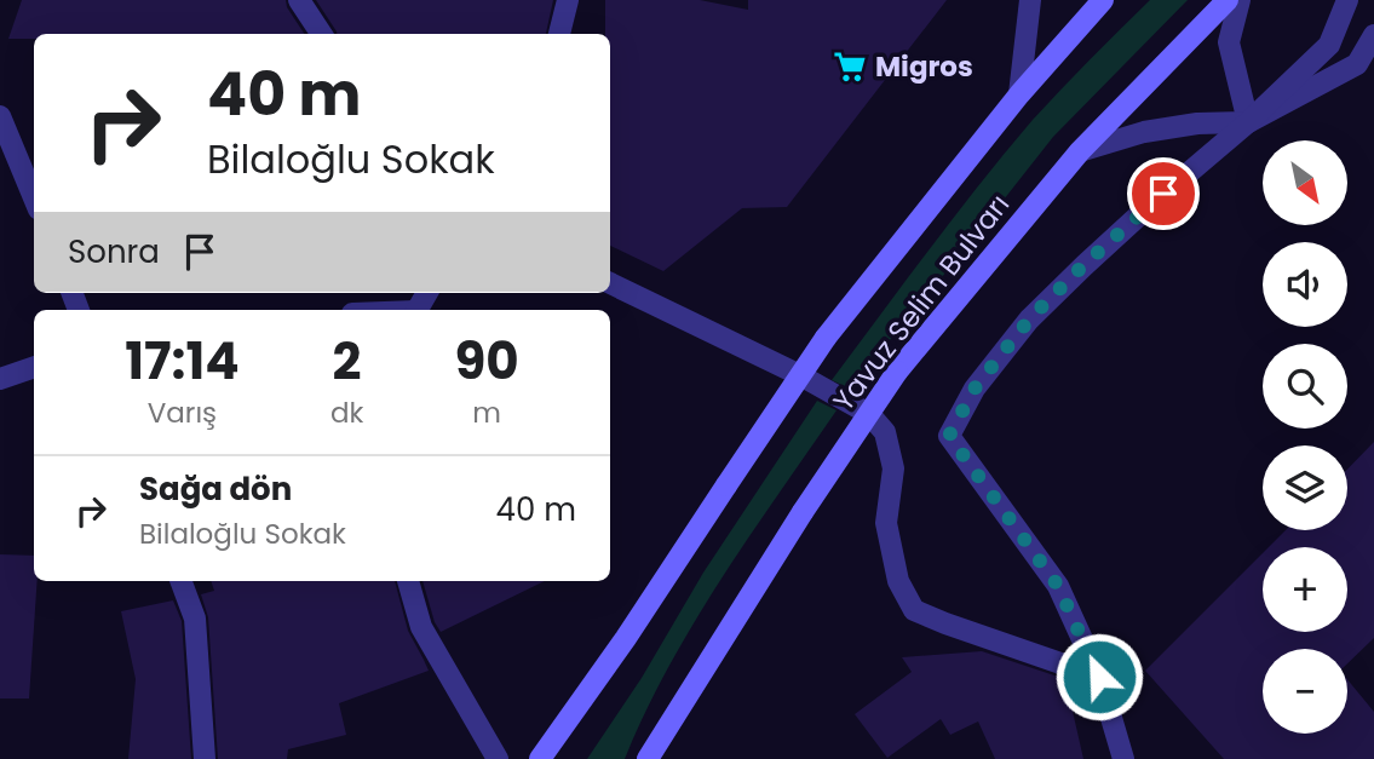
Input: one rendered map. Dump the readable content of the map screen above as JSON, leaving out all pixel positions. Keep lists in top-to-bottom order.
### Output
{
  "streets": {
    "main road": ["Yavuz Selim Bulvarı"]
  },
  "places": {
    "supermarket": ["Migros"]
  },
  "north": "bottom right",
  "page": {
    "turn": ["40 m", "Bilaloğlu Sokak"],
    "map_buttons": ["+", "−"],
    "then": "Sonra",
    "eta": [
      "17:14",
      "Varış",
      "2",
      "dk",
      "90",
      "m"
    ],
    "list": [
      {
        "name": "Sağa dön",
        "note": "Bilaloğlu Sokak",
        "value": "40 m"
      }
    ]
  }
}
